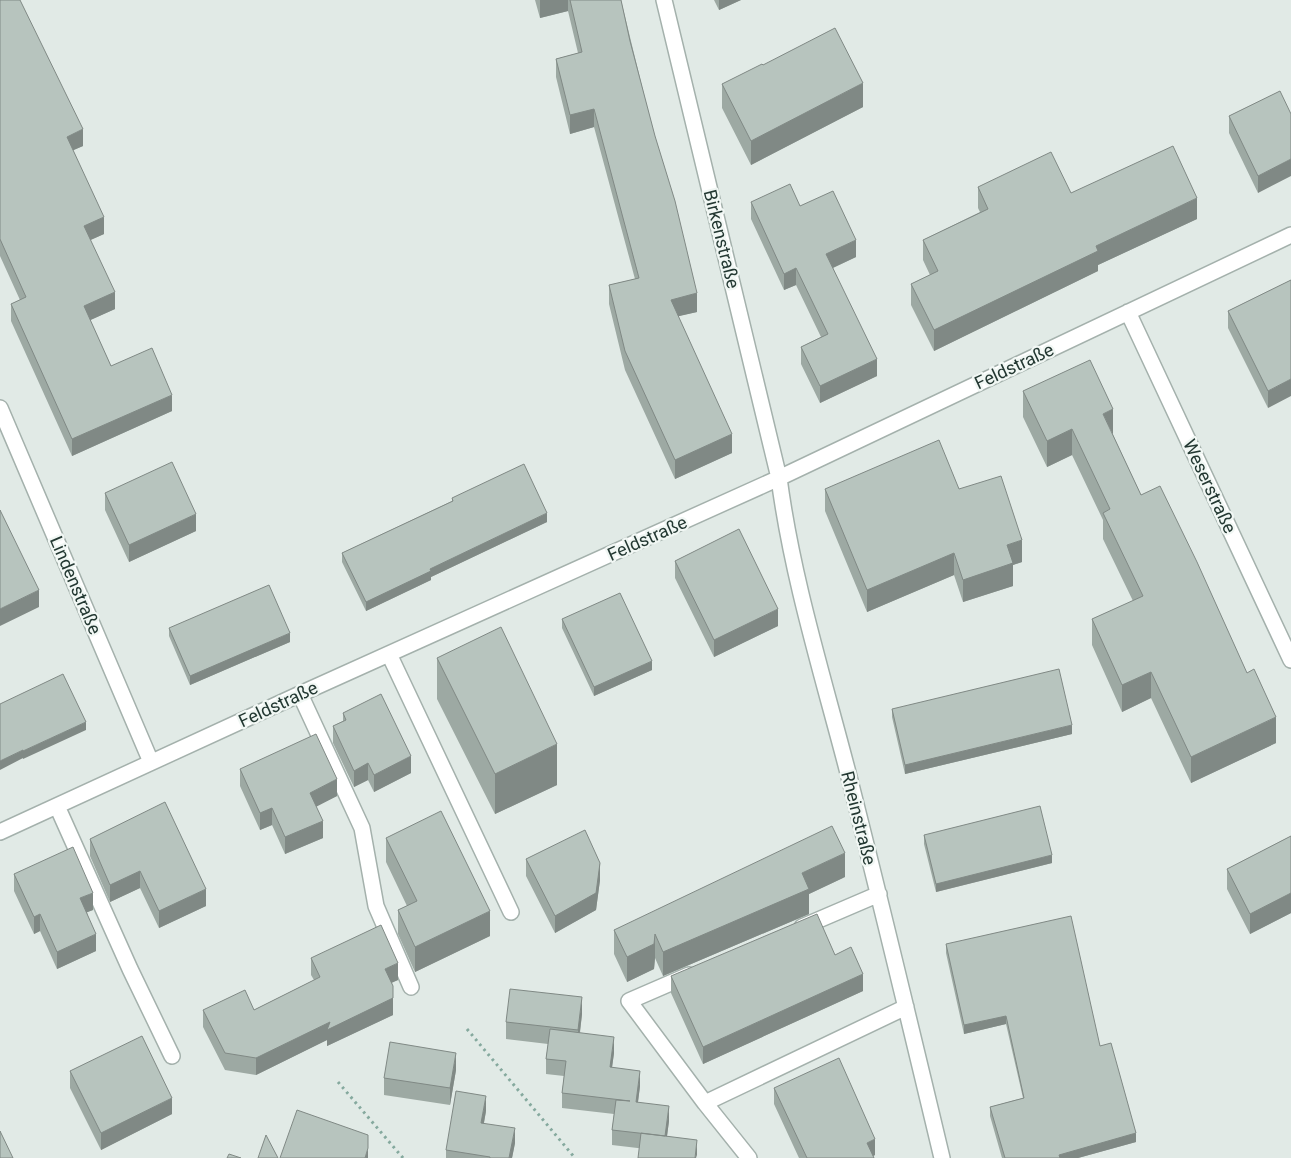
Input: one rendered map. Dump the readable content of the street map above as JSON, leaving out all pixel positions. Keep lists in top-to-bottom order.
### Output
{
  "streets": {
    "street": [
      "Birkenstraße",
      "Feldstraße",
      "Weserstraße",
      "Lindenstraße",
      "Rheinstraße"
    ]
  },
  "crossings": [
    ["Birkenstraße", "Feldstraße"],
    ["Birkenstraße", "Rheinstraße"],
    ["Feldstraße", "Weserstraße"],
    ["Feldstraße", "Lindenstraße"],
    ["Feldstraße", "Rheinstraße"]
  ]
}
